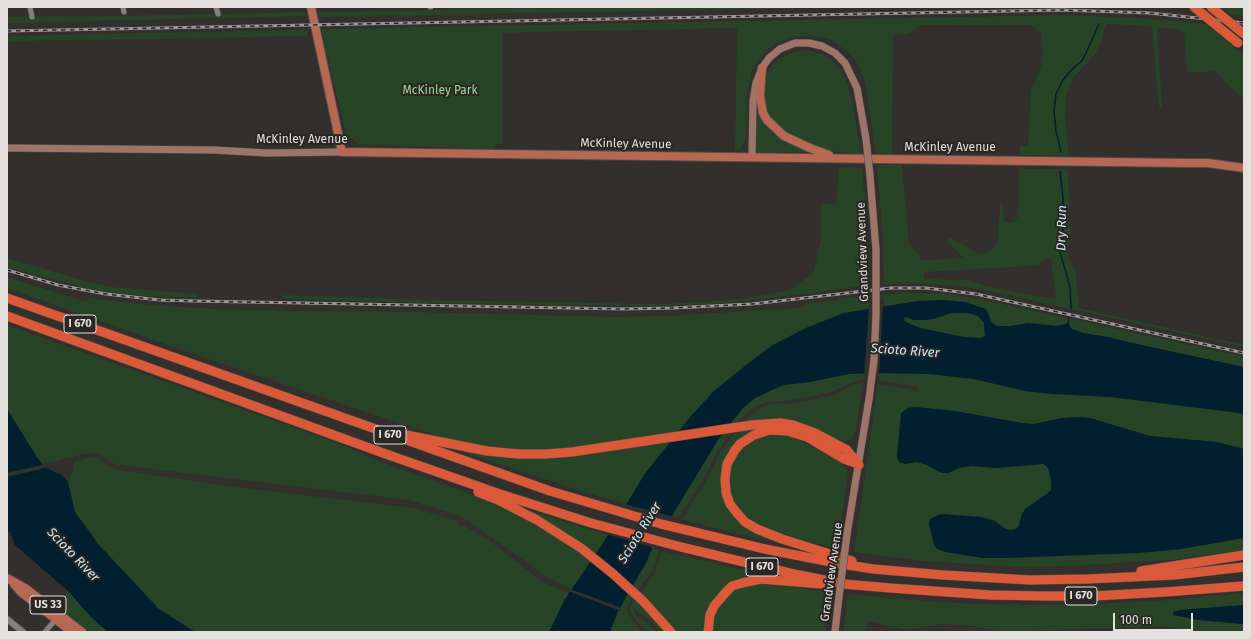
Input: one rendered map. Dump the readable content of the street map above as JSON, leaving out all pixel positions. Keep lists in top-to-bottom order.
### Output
{
  "streets": {
    "highway": ["I 670"],
    "main road": ["McKinley Avenue", "Grandview Avenue", "US 33"]
  },
  "crossings": [
    ["McKinley Avenue", "Grandview Avenue"]
  ],
  "water": ["Dry Run", "Scioto River"],
  "parks": ["McKinley Park"],
  "scale_bar": "100 m"
}
